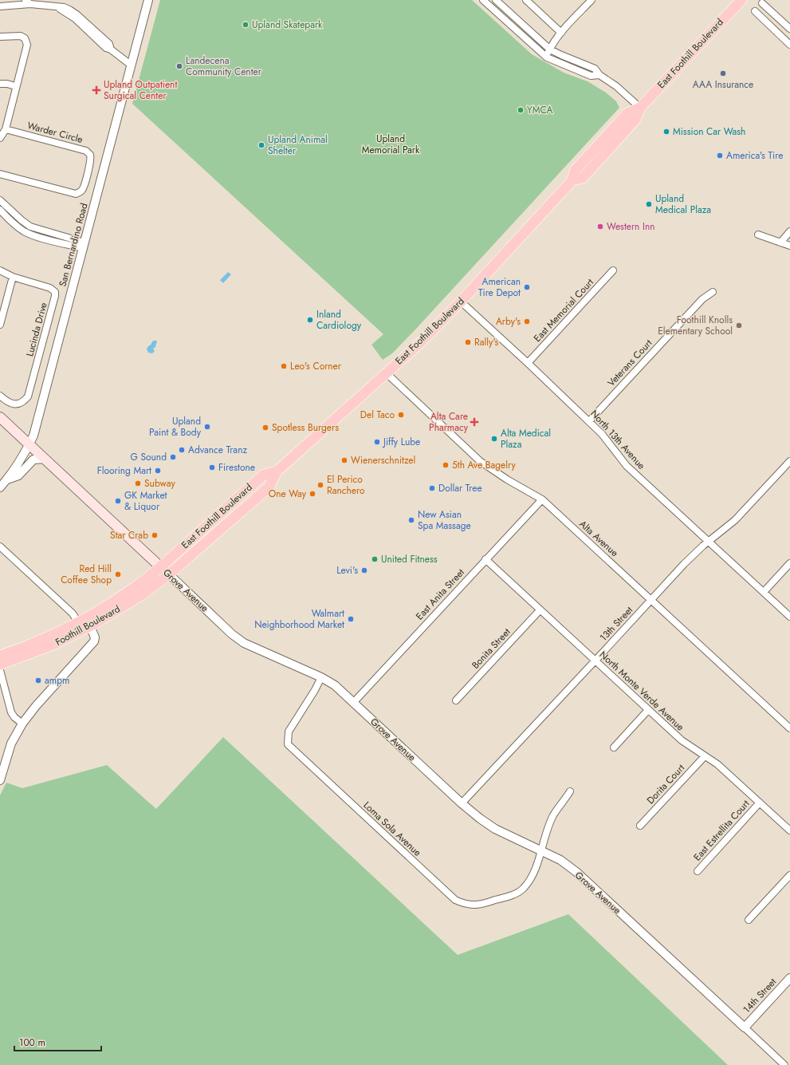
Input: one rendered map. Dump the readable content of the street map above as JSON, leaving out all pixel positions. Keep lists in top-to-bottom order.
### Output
{
  "streets": {
    "main road": ["East Foothill Boulevard", "Grove Avenue", "Foothill Boulevard"],
    "street": [
      "Warder Circle",
      "San Bernardino Road",
      "East Memorial Court",
      "Lucinda Drive",
      "Veterans Court",
      "North 13th Avenue",
      "Alta Avenue",
      "East Anita Street",
      "13th Street",
      "Bonita Street",
      "North Monte Verde Avenue",
      "Dorita Court",
      "Loma Sola Avenue",
      "East Estrellita Court",
      "14th Street"
    ]
  },
  "crossings": [
    ["East Foothill Boulevard", "North 13th Avenue"],
    ["East Foothill Boulevard", "Alta Avenue"],
    ["East Foothill Boulevard", "Grove Avenue"],
    ["East Foothill Boulevard", "Foothill Boulevard"],
    ["San Bernardino Road", "Grove Avenue"],
    ["East Memorial Court", "North 13th Avenue"],
    ["Veterans Court", "North 13th Avenue"],
    ["North 13th Avenue", "13th Street"],
    ["Alta Avenue", "East Anita Street"],
    ["Alta Avenue", "13th Street"],
    ["Grove Avenue", "East Anita Street"],
    ["Grove Avenue", "13th Street"],
    ["Grove Avenue", "Foothill Boulevard"],
    ["Grove Avenue", "Loma Sola Avenue"],
    ["Grove Avenue", "14th Street"],
    ["East Anita Street", "North Monte Verde Avenue"],
    ["13th Street", "North Monte Verde Avenue"],
    ["Bonita Street", "North Monte Verde Avenue"],
    ["North Monte Verde Avenue", "Dorita Court"],
    ["North Monte Verde Avenue", "East Estrellita Court"]
  ],
  "parks": ["Upland Memorial Park"],
  "places": {
    "other": [
      "Upland Skatepark",
      "Landecena Community Center",
      "AAA Insurance",
      "YMCA",
      "Mission Car Wash",
      "Upland Animal Shelter",
      "America's Tire",
      "Upland Medical Plaza",
      "Western Inn",
      "American Tire Depot",
      "Inland Cardiology",
      "Arby's",
      "Foothill Knolls Elementary School",
      "Rally's",
      "Leo's Corner",
      "Del Taco",
      "Upland Paint & Body",
      "Spotless Burgers",
      "Alta Medical Plaza",
      "Jiffy Lube",
      "Advance Tranz",
      "G Sound",
      "Wienerschnitzel",
      "5th Ave Bagelry",
      "Firestone",
      "Flooring Mart",
      "Subway",
      "El Perico Ranchero",
      "Dollar Tree",
      "One Way",
      "GK Market & Liquor",
      "New Asian Spa Massage",
      "Star Crab",
      "United Fitness",
      "Levi's",
      "Red Hill Coffee Shop",
      "Walmart Neighborhood Market",
      "ampm"
    ],
    "health": ["Upland Outpatient Surgical Center", "Alta Care Pharmacy"]
  },
  "scale_bar": "100 m"
}
